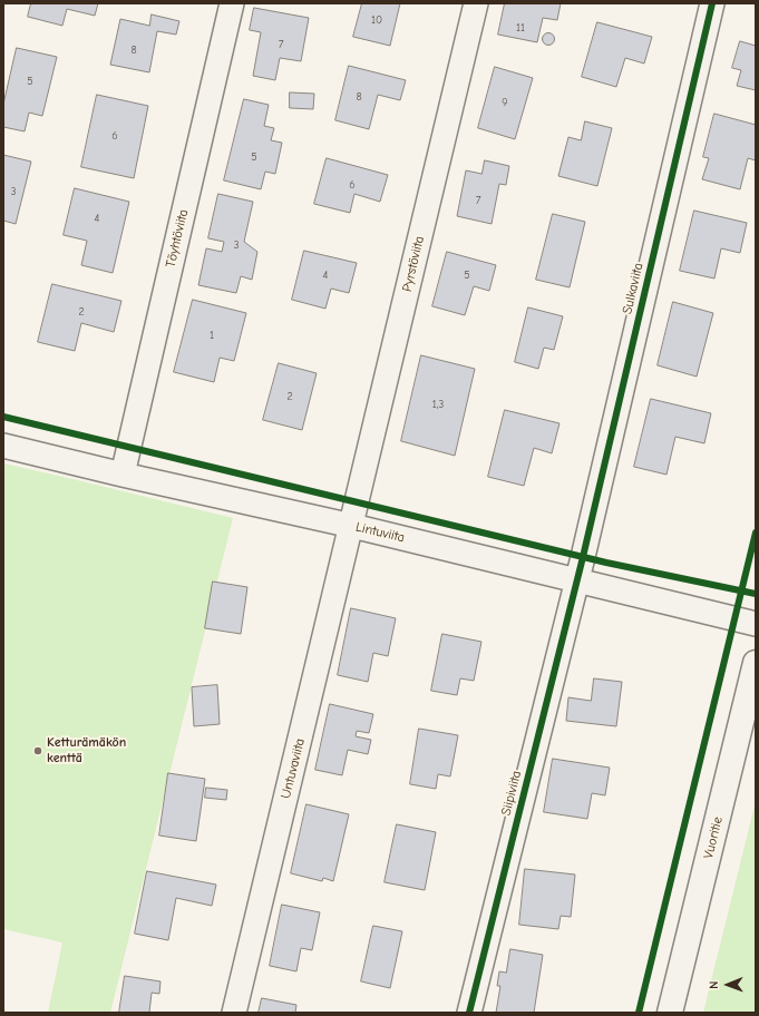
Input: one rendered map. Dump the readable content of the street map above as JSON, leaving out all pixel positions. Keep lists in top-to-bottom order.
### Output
{
  "streets": {
    "street": [
      "Töyhtöviita",
      "Pyrstöviita",
      "Sulkaviita",
      "Lintuviita",
      "Untuvaviita",
      "Siipiviita",
      "Vuoritie"
    ]
  },
  "crossings": [
    ["Töyhtöviita", "Lintuviita"],
    ["Pyrstöviita", "Lintuviita"],
    ["Pyrstöviita", "Untuvaviita"],
    ["Sulkaviita", "Lintuviita"],
    ["Sulkaviita", "Siipiviita"],
    ["Lintuviita", "Untuvaviita"],
    ["Lintuviita", "Siipiviita"]
  ],
  "places": ["Ketturämäkön kenttä"],
  "house_numbers": [
    "10",
    "11",
    "7",
    "8",
    "5",
    "8",
    "9",
    "6",
    "5",
    "6",
    "3",
    "7",
    "4",
    "3",
    "4",
    "5",
    "2",
    "1",
    "2",
    "1,3"
  ],
  "north": "left"
}
